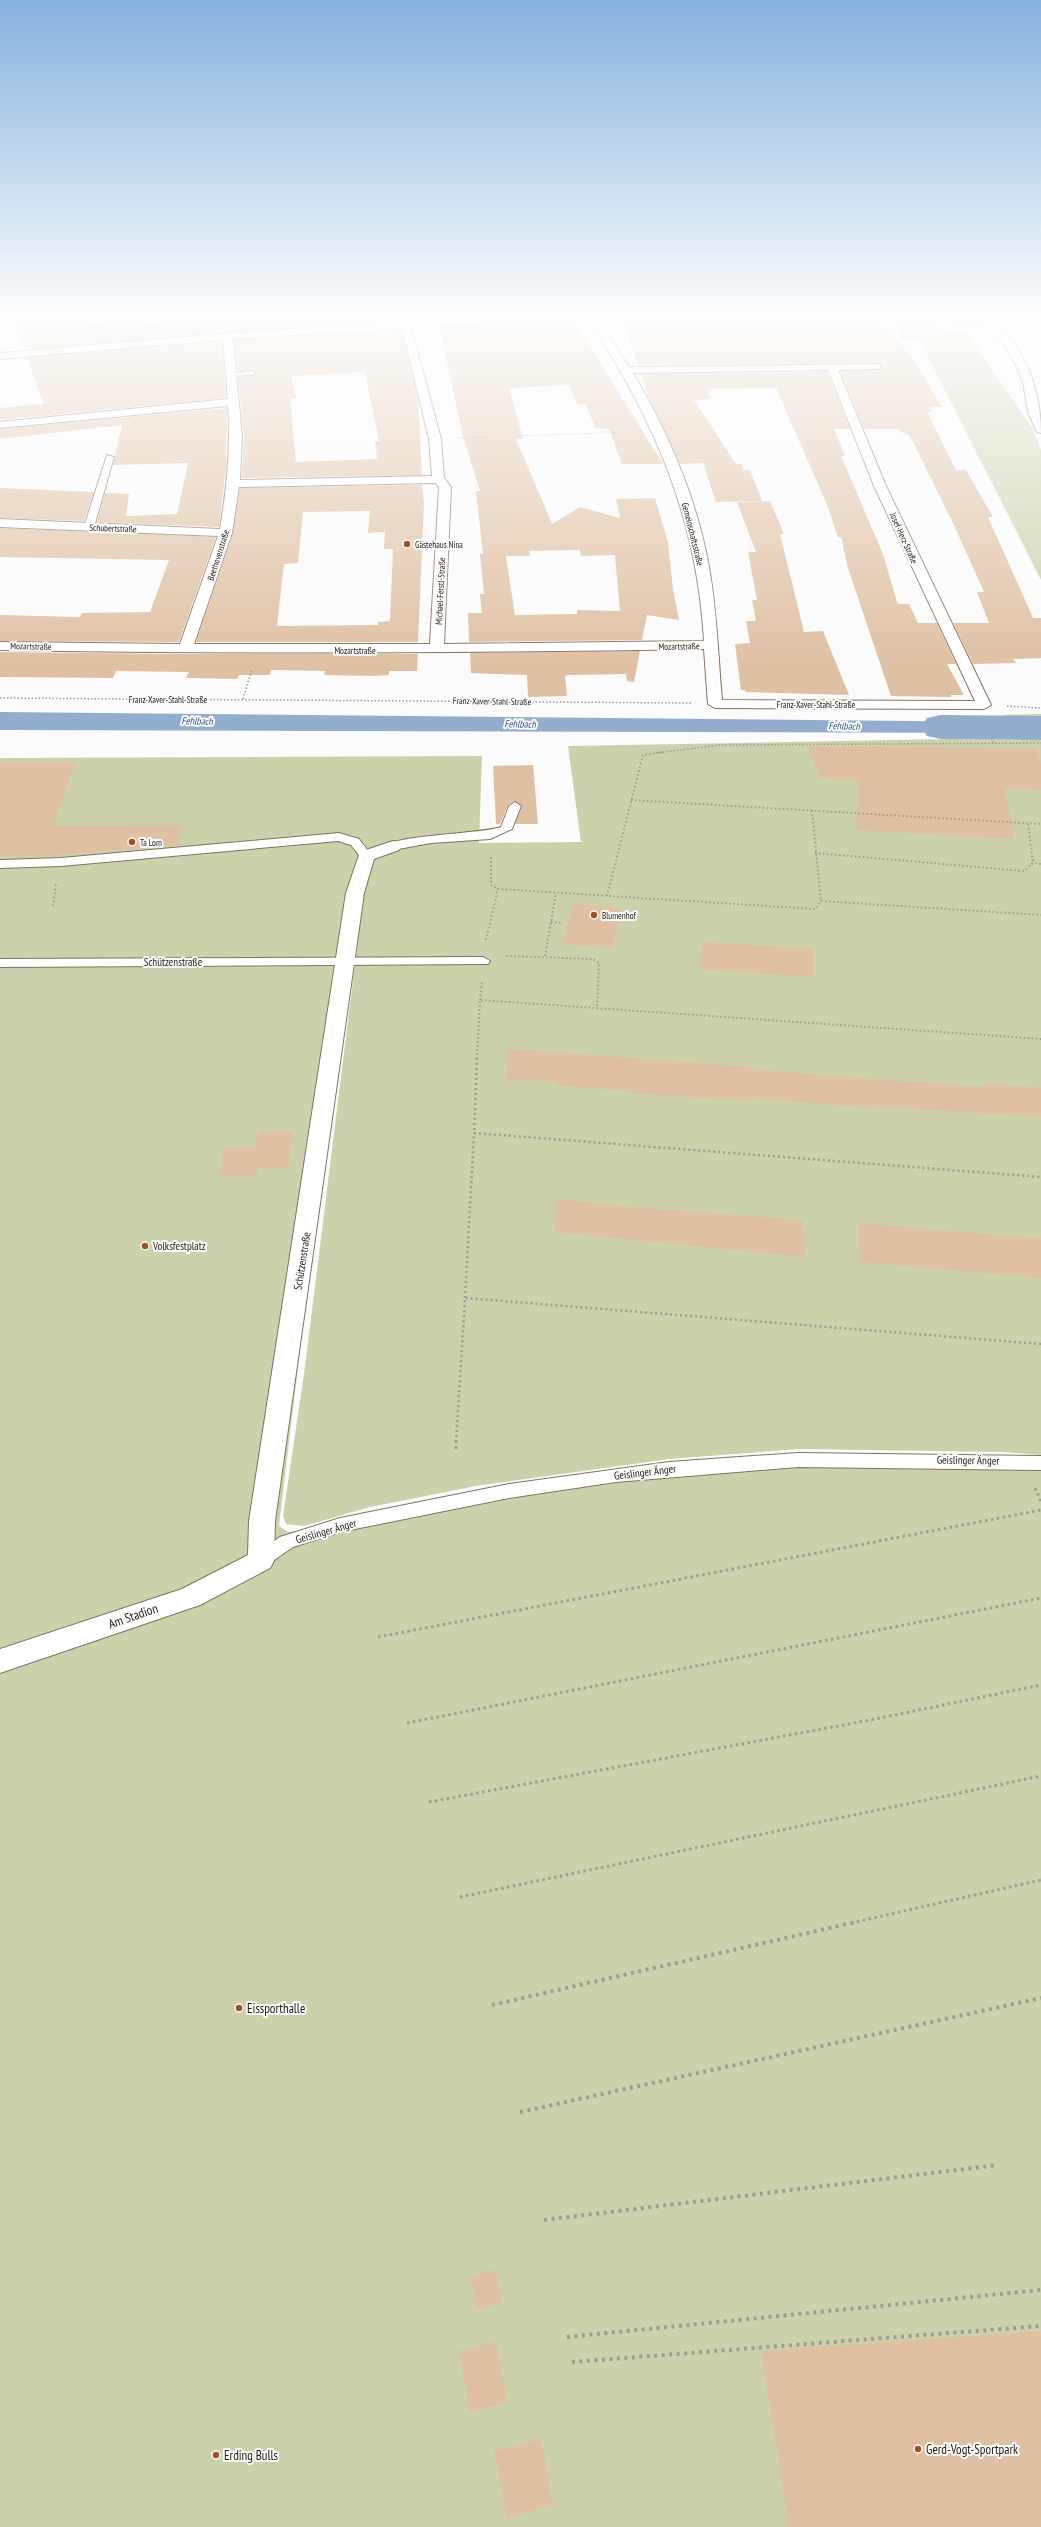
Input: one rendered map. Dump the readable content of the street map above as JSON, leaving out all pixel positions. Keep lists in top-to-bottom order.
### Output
{
  "streets": {
    "street": [
      "Schubertstraße",
      "Gemeinschaftsstraße",
      "Josef-Herz-Straße",
      "Beethovenstraße",
      "Michael-Ferstl-Straße",
      "Mozartstraße",
      "Franz-Xaver-Stahl-Straße",
      "Schützenstraße",
      "Am Stadion"
    ],
    "lane": ["Geislinger Änger"]
  },
  "crossings": [
    ["Schubertstraße", "Beethovenstraße"],
    ["Gemeinschaftsstraße", "Mozartstraße"],
    ["Gemeinschaftsstraße", "Franz-Xaver-Stahl-Straße"],
    ["Josef-Herz-Straße", "Franz-Xaver-Stahl-Straße"],
    ["Beethovenstraße", "Mozartstraße"],
    ["Michael-Ferstl-Straße", "Mozartstraße"],
    ["Schützenstraße", "Geislinger Änger"],
    ["Schützenstraße", "Am Stadion"],
    ["Geislinger Änger", "Am Stadion"]
  ],
  "water": ["Fehlbach"],
  "places": [
    "Gästehaus Nina",
    "Ta Lom",
    "Blumenhof",
    "Volksfestplatz",
    "Eissporthalle",
    "Gerd-Vogt-Sportpark",
    "Erding Bulls"
  ]
}
